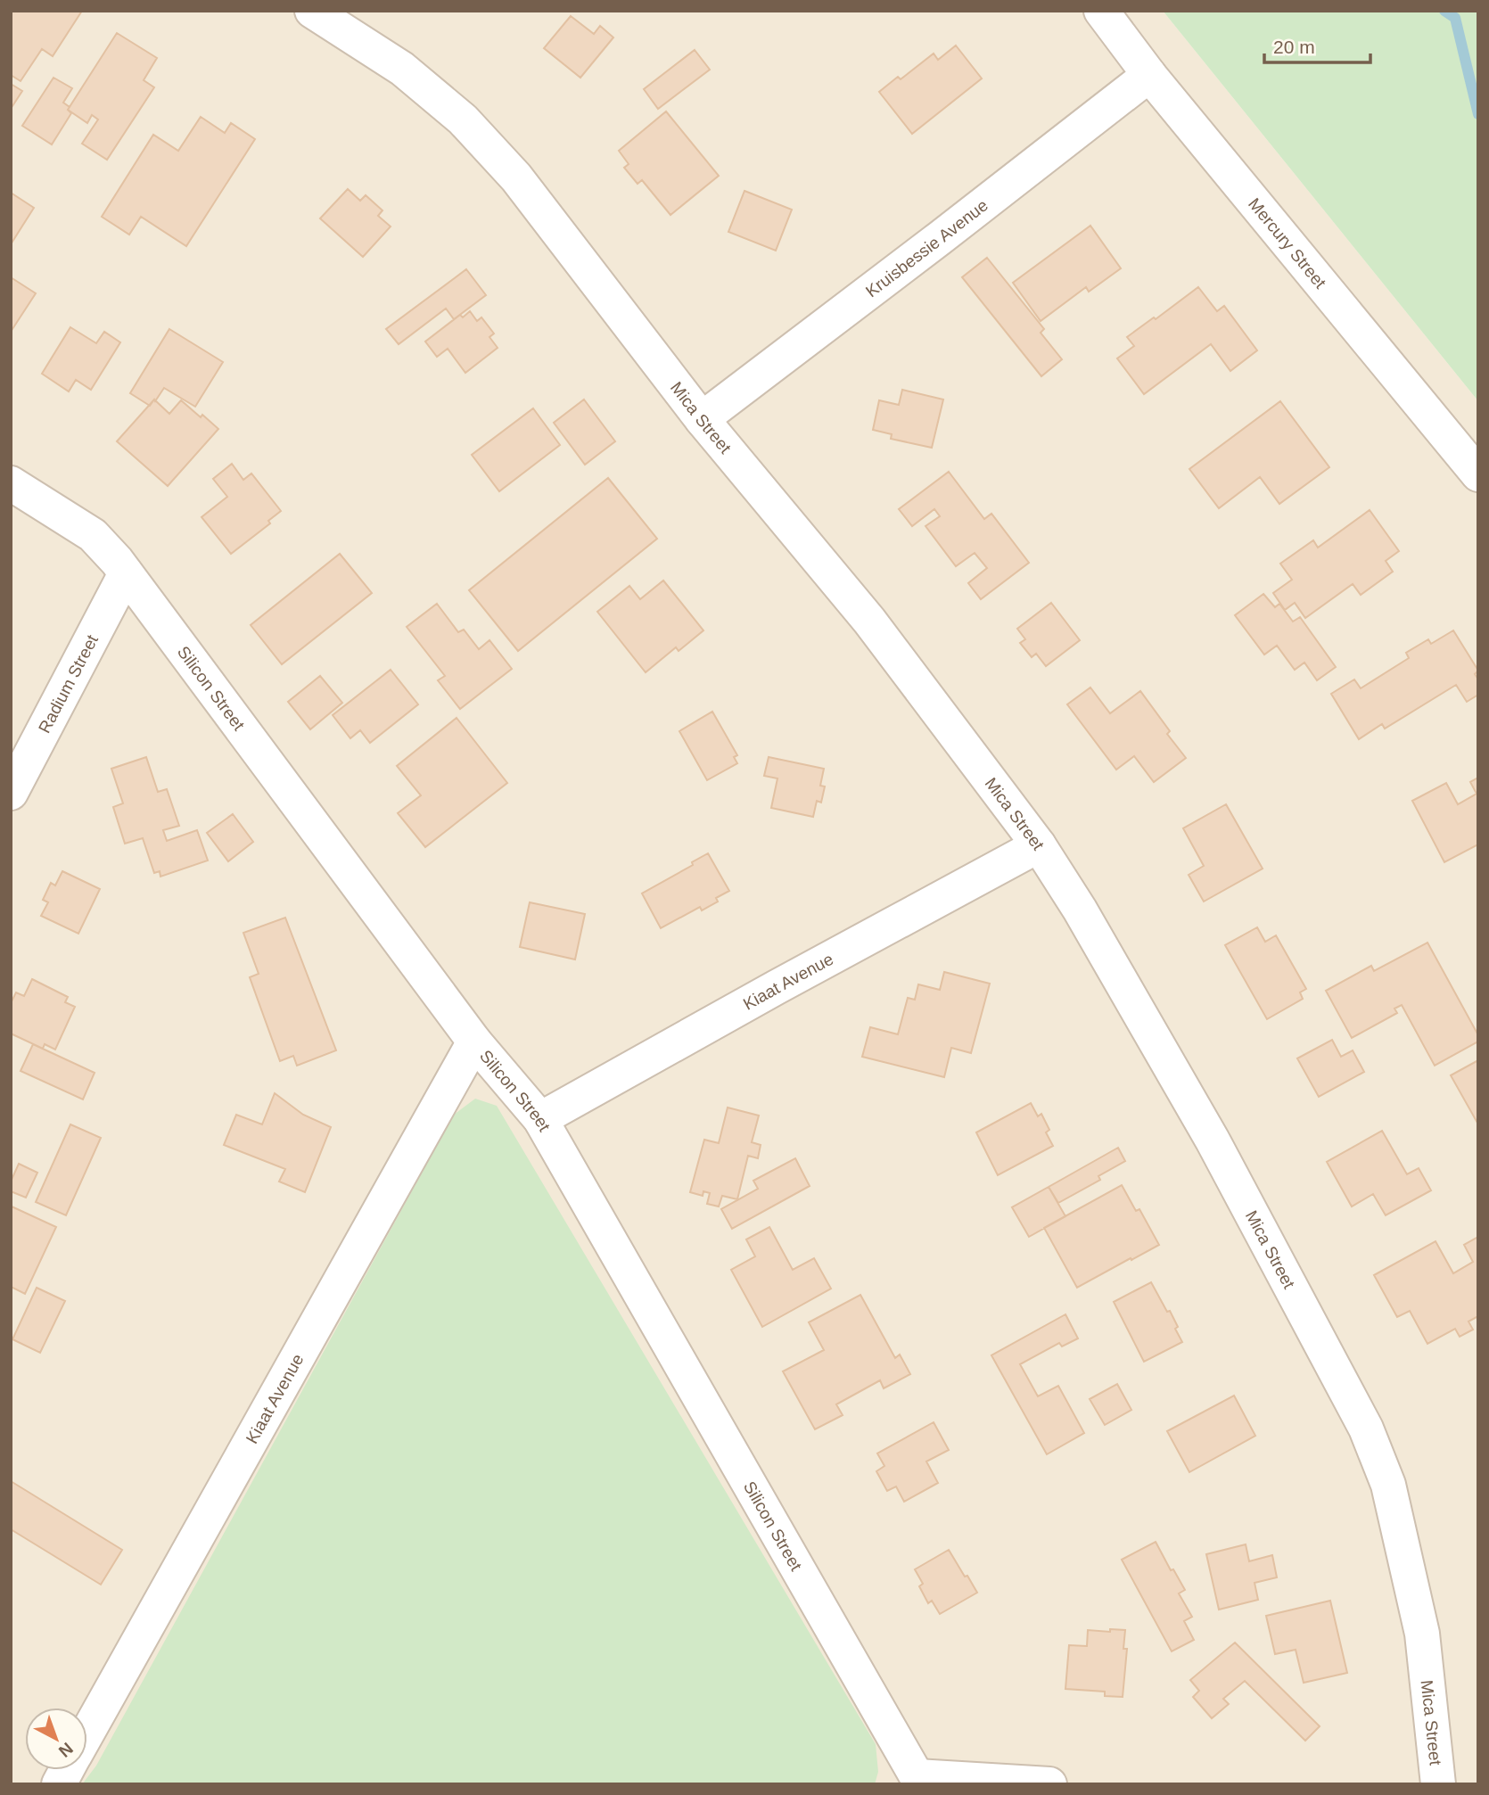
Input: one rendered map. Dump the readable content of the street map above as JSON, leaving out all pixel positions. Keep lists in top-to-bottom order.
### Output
{
  "streets": {
    "street": [
      "Mercury Street",
      "Kruisbessie Avenue",
      "Mica Street",
      "Radium Street",
      "Silicon Street",
      "Kiaat Avenue"
    ]
  },
  "crossings": [
    ["Mercury Street", "Kruisbessie Avenue"],
    ["Kruisbessie Avenue", "Mica Street"],
    ["Mica Street", "Kiaat Avenue"],
    ["Radium Street", "Silicon Street"],
    ["Silicon Street", "Kiaat Avenue"]
  ],
  "scale_bar": "20 m",
  "north": "bottom right"
}
